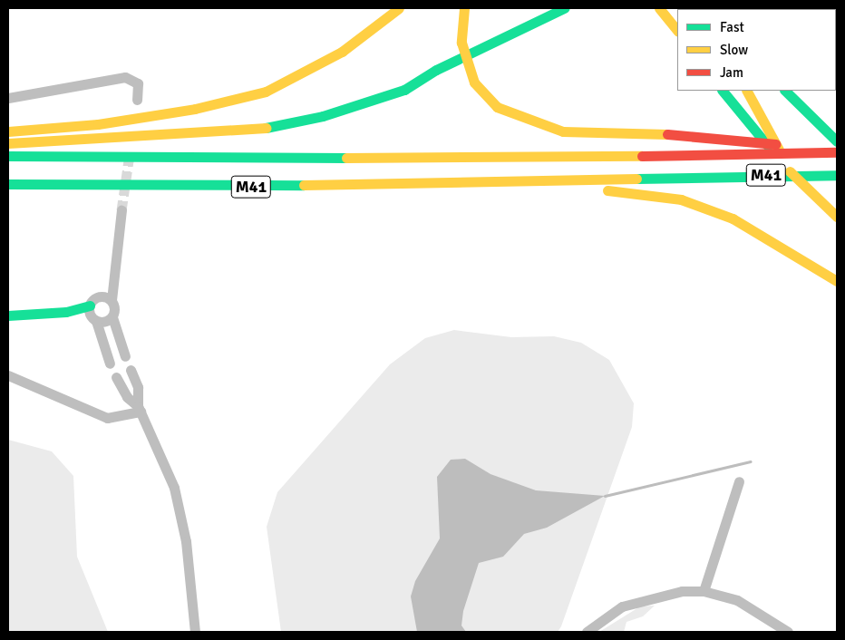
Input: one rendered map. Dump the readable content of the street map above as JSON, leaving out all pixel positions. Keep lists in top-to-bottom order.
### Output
{
  "streets": {
    "main road": ["M41"]
  },
  "legend": ["Fast", "Slow", "Jam"]
}
